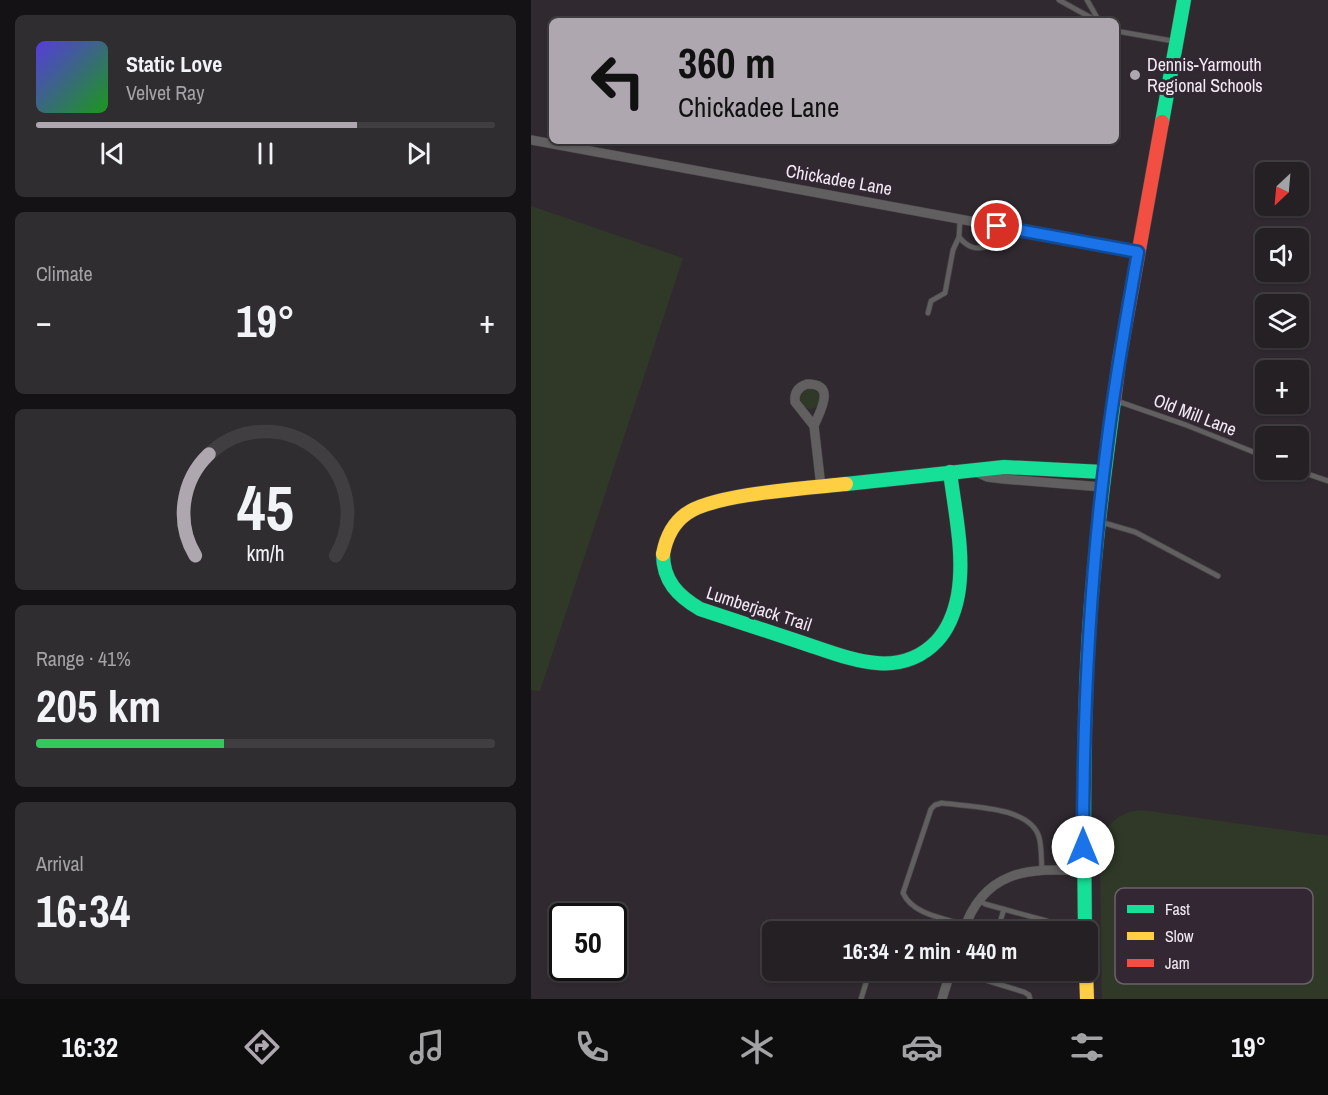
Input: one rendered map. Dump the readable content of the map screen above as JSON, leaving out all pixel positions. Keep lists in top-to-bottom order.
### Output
{
  "streets": {
    "main road": ["Lumberjack Trail"],
    "street": ["Chickadee Lane"],
    "lane": ["Old Mill Lane"]
  },
  "places": ["Dennis-Yarmouth Regional Schools"],
  "legend": ["Fast", "Slow", "Jam"],
  "north": "bottom left",
  "page": {
    "turn": ["360 m", "Chickadee Lane"],
    "song": ["Static Love", "Velvet Ray"],
    "map_buttons": ["+", "−"],
    "tile": [
      "Climate",
      ["Range · 41%", "205 km"],
      ["Arrival", "16:34"]
    ],
    "heat": ["−", "19°", "+"],
    "limit": "50",
    "trip": "16:34 · 2 min · 440 m",
    "tabs": ["16:32", "19°"],
    "gauge": ["45", "km/h"]
  }
}
